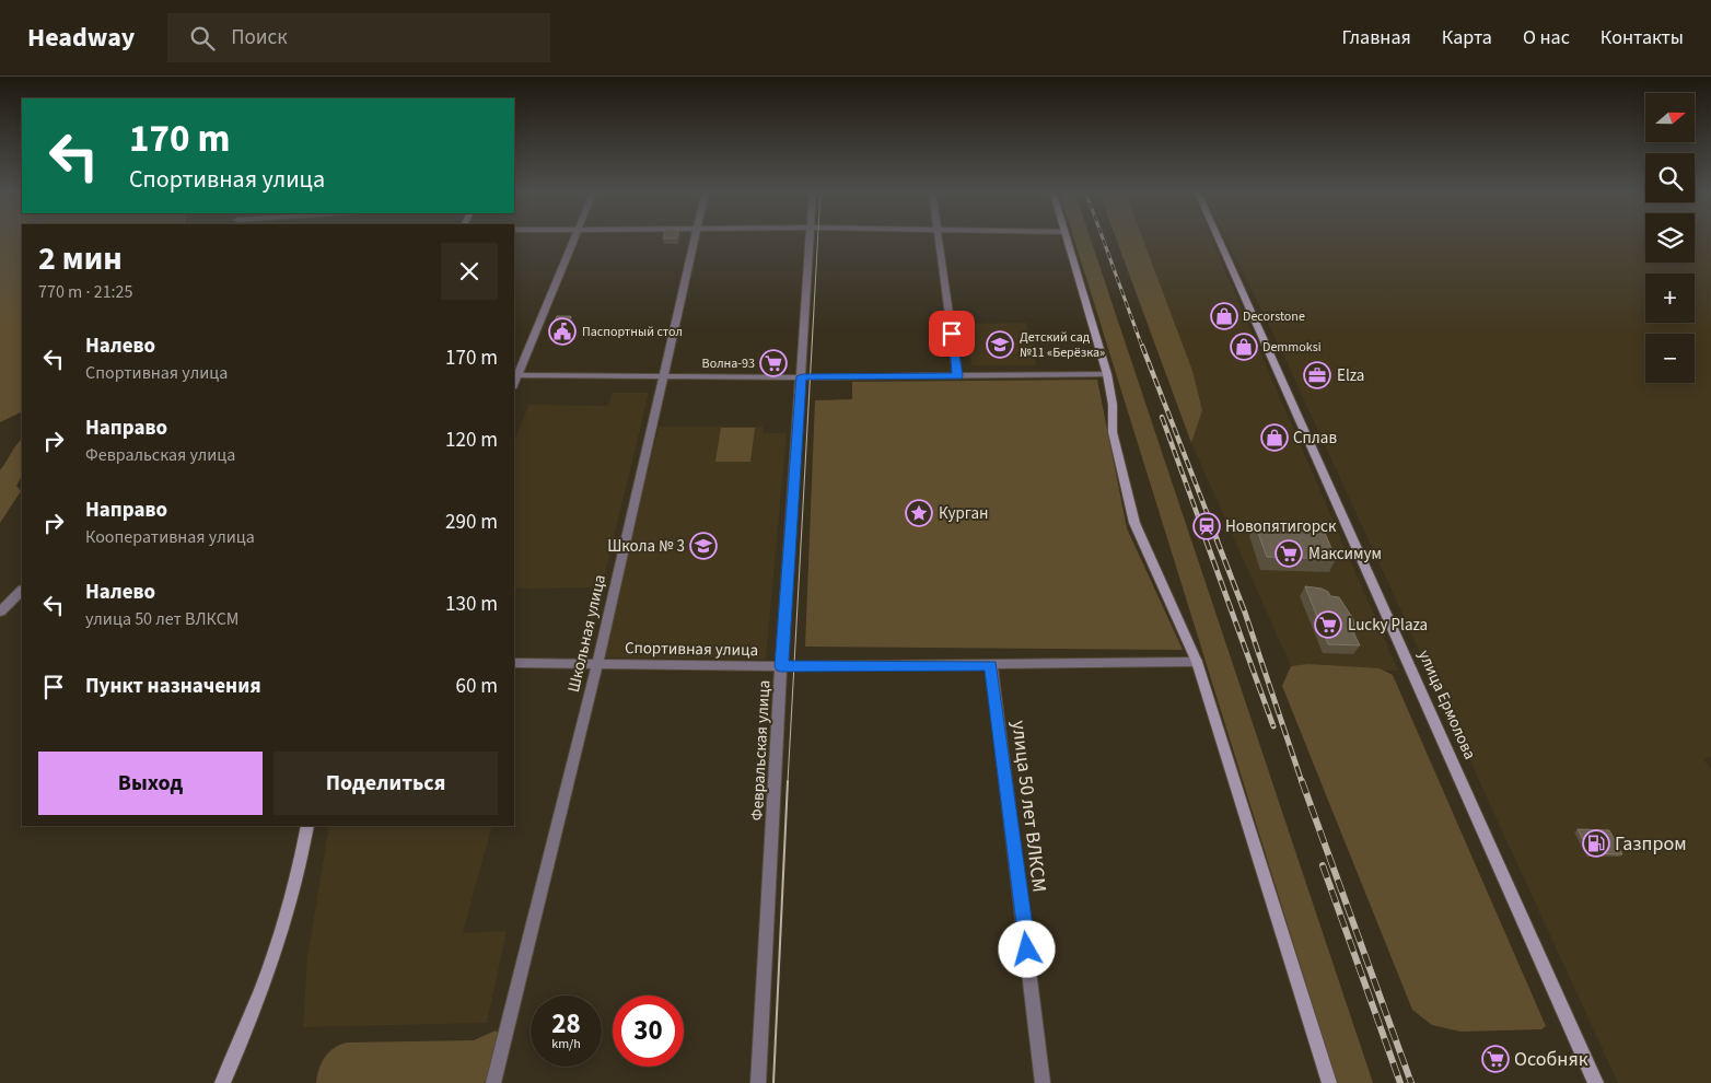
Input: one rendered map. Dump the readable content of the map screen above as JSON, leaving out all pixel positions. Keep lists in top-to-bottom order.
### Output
{
  "streets": {
    "street": [
      "Школьная улица",
      "Спортивная улица",
      "улица Ермолова",
      "Февральская улица",
      "улица 50 лет ВЛКСМ"
    ]
  },
  "crossings": [
    ["Школьная улица", "Спортивная улица"],
    ["Спортивная улица", "Февральская улица"],
    ["Спортивная улица", "улица 50 лет ВЛКСМ"]
  ],
  "places": {
    "shop": ["Decorstone", "Demmoksi", "Сплав"],
    "public building": ["Паспортный стол"],
    "school or university": ["Детский сад №11 «Берёзка»", "Школа № 3"],
    "supermarket": [
      "Волна-93",
      "Максимум",
      "Lucky Plaza",
      "Особняк"
    ],
    "office": ["Elza"],
    "place": ["Курган"],
    "station": ["Новопятигорск"],
    "fuel station": ["Газпром"]
  },
  "north": "right",
  "page": {
    "header": "Headway",
    "search": "Поиск",
    "nav": [
      "Главная",
      "Карта",
      "О нас",
      "Контакты"
    ],
    "map_buttons": ["+", "−"],
    "turn": ["170 m", "Спортивная улица"],
    "heading": ["2 мин", "770 m · 21:25"],
    "list": [
      {
        "name": "Налево",
        "note": "Спортивная улица",
        "value": "170 m"
      },
      {
        "name": "Направо",
        "note": "Февральская улица",
        "value": "120 m"
      },
      {
        "name": "Направо",
        "note": "Кооперативная улица",
        "value": "290 m"
      },
      {
        "name": "Налево",
        "note": "улица 50 лет ВЛКСМ",
        "value": "130 m"
      },
      {
        "name": "Пункт назначения",
        "value": "60 m"
      }
    ],
    "buttons": ["Выход", "Поделиться"],
    "speed": "28 km/h",
    "limit": "30"
  }
}
